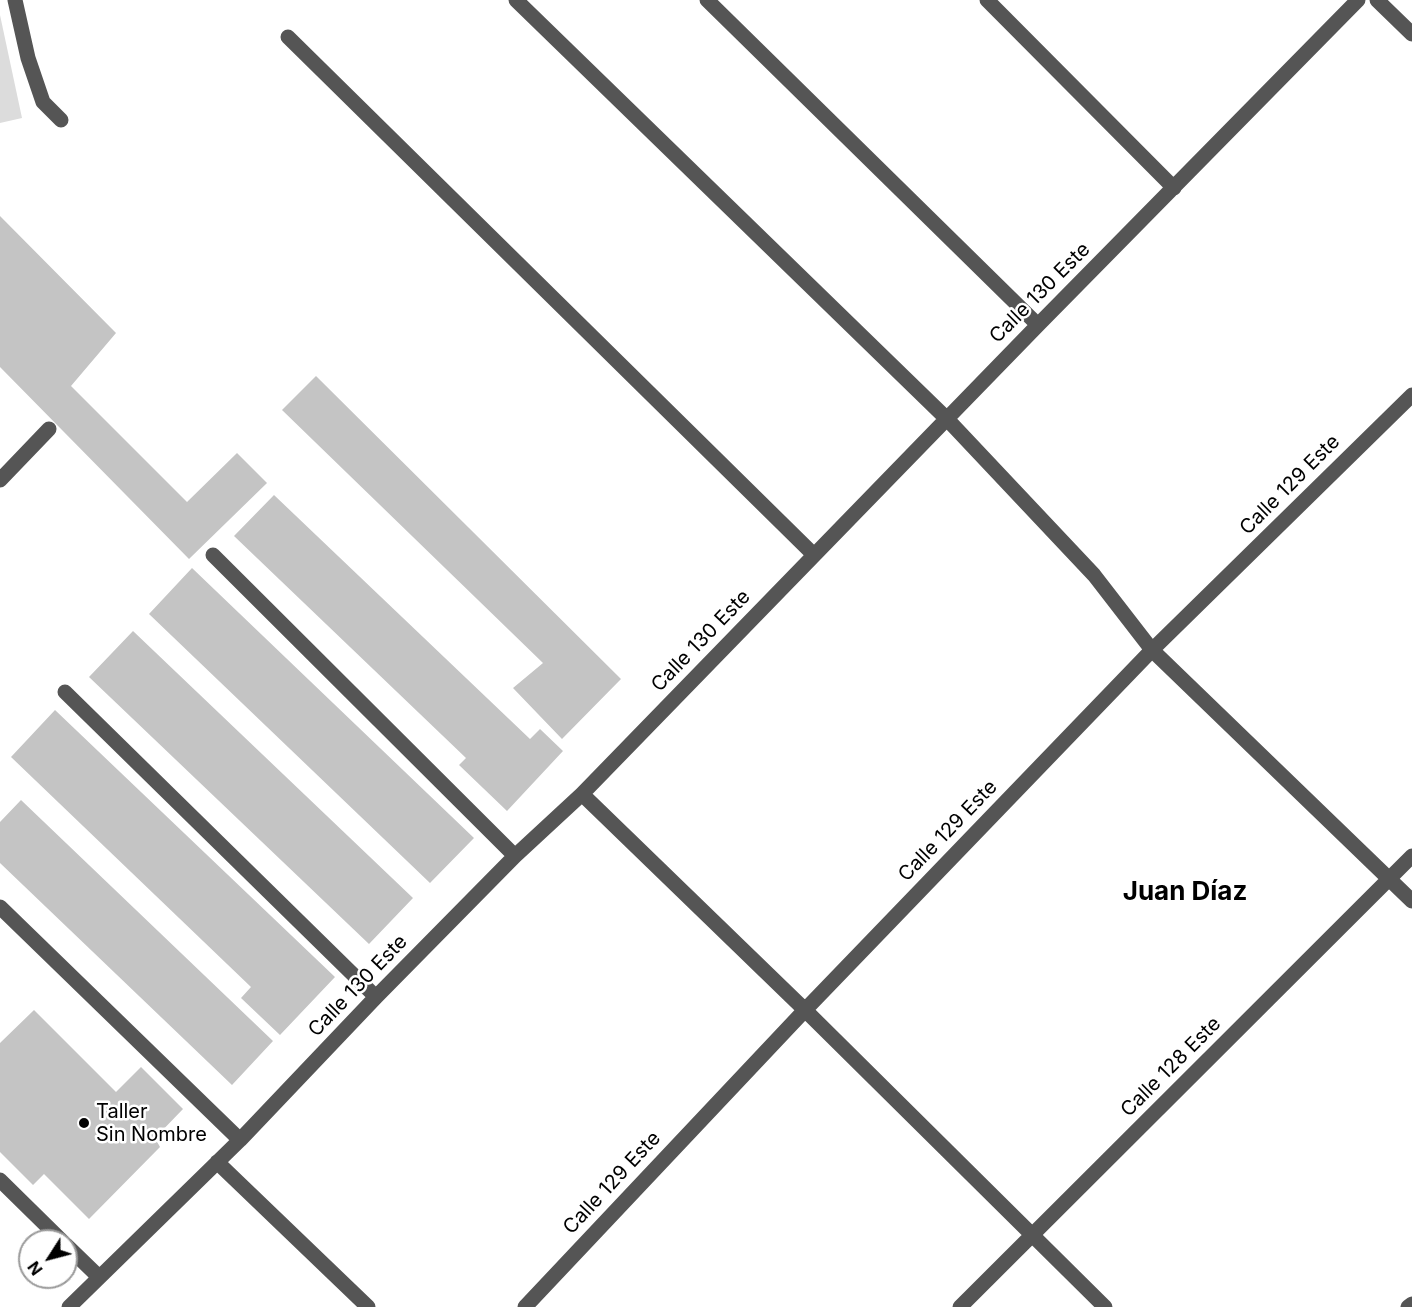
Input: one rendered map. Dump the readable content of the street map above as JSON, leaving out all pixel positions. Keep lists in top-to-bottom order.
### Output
{
  "streets": {
    "street": ["Calle 130 Este", "Calle 129 Este", "Calle 128 Este"]
  },
  "districts": ["Juan Díaz"],
  "places": ["Taller Sin Nombre"],
  "north": "bottom left"
}
